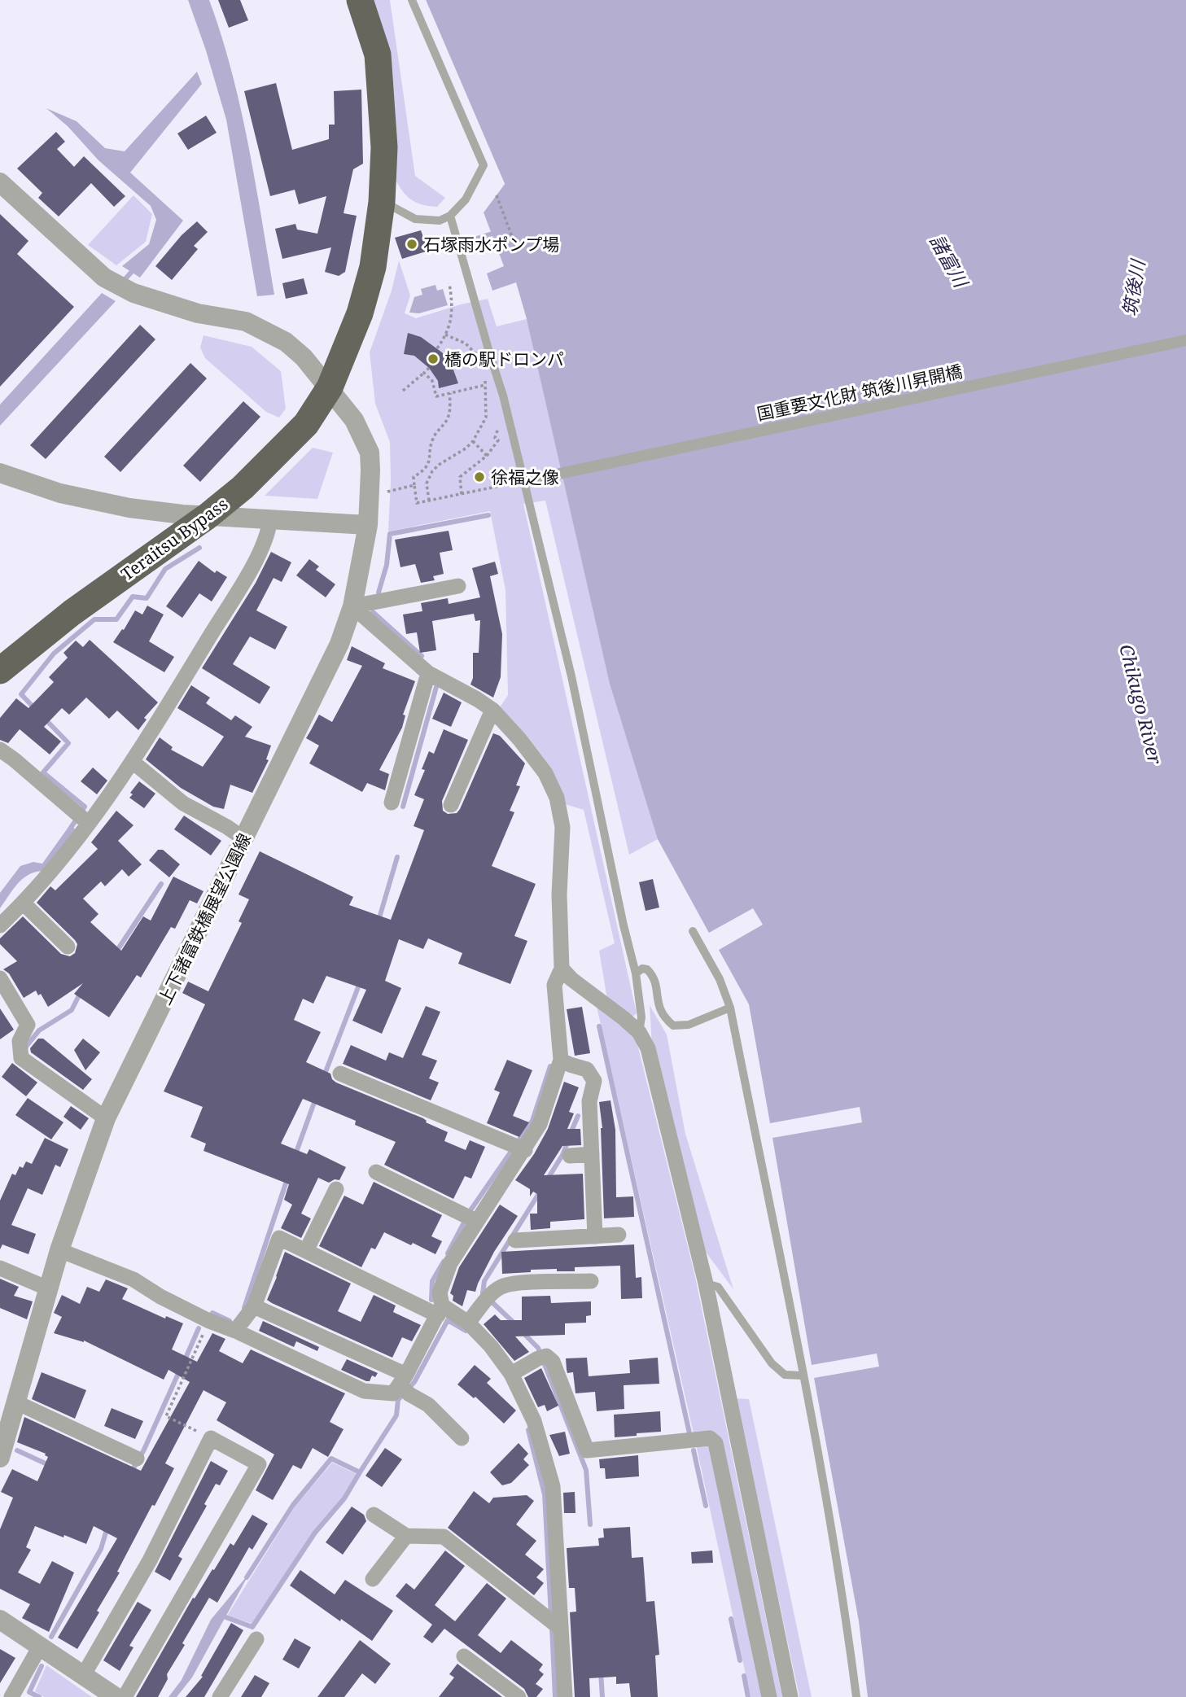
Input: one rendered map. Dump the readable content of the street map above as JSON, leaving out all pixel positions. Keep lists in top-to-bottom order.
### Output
{
  "streets": {
    "highway": ["Teraitsu Bypass"],
    "street": ["国重要文化財 筑後川昇開橋", "上下諸富鉄橋展望公園線"]
  },
  "crossings": [
    ["Teraitsu Bypass", "上下諸富鉄橋展望公園線"]
  ],
  "water": ["諸富川", "筑後川", "Chikugo River"],
  "places": ["石塚雨水ポンプ場", "橋の駅ドロンパ", "徐福之像"]
}
